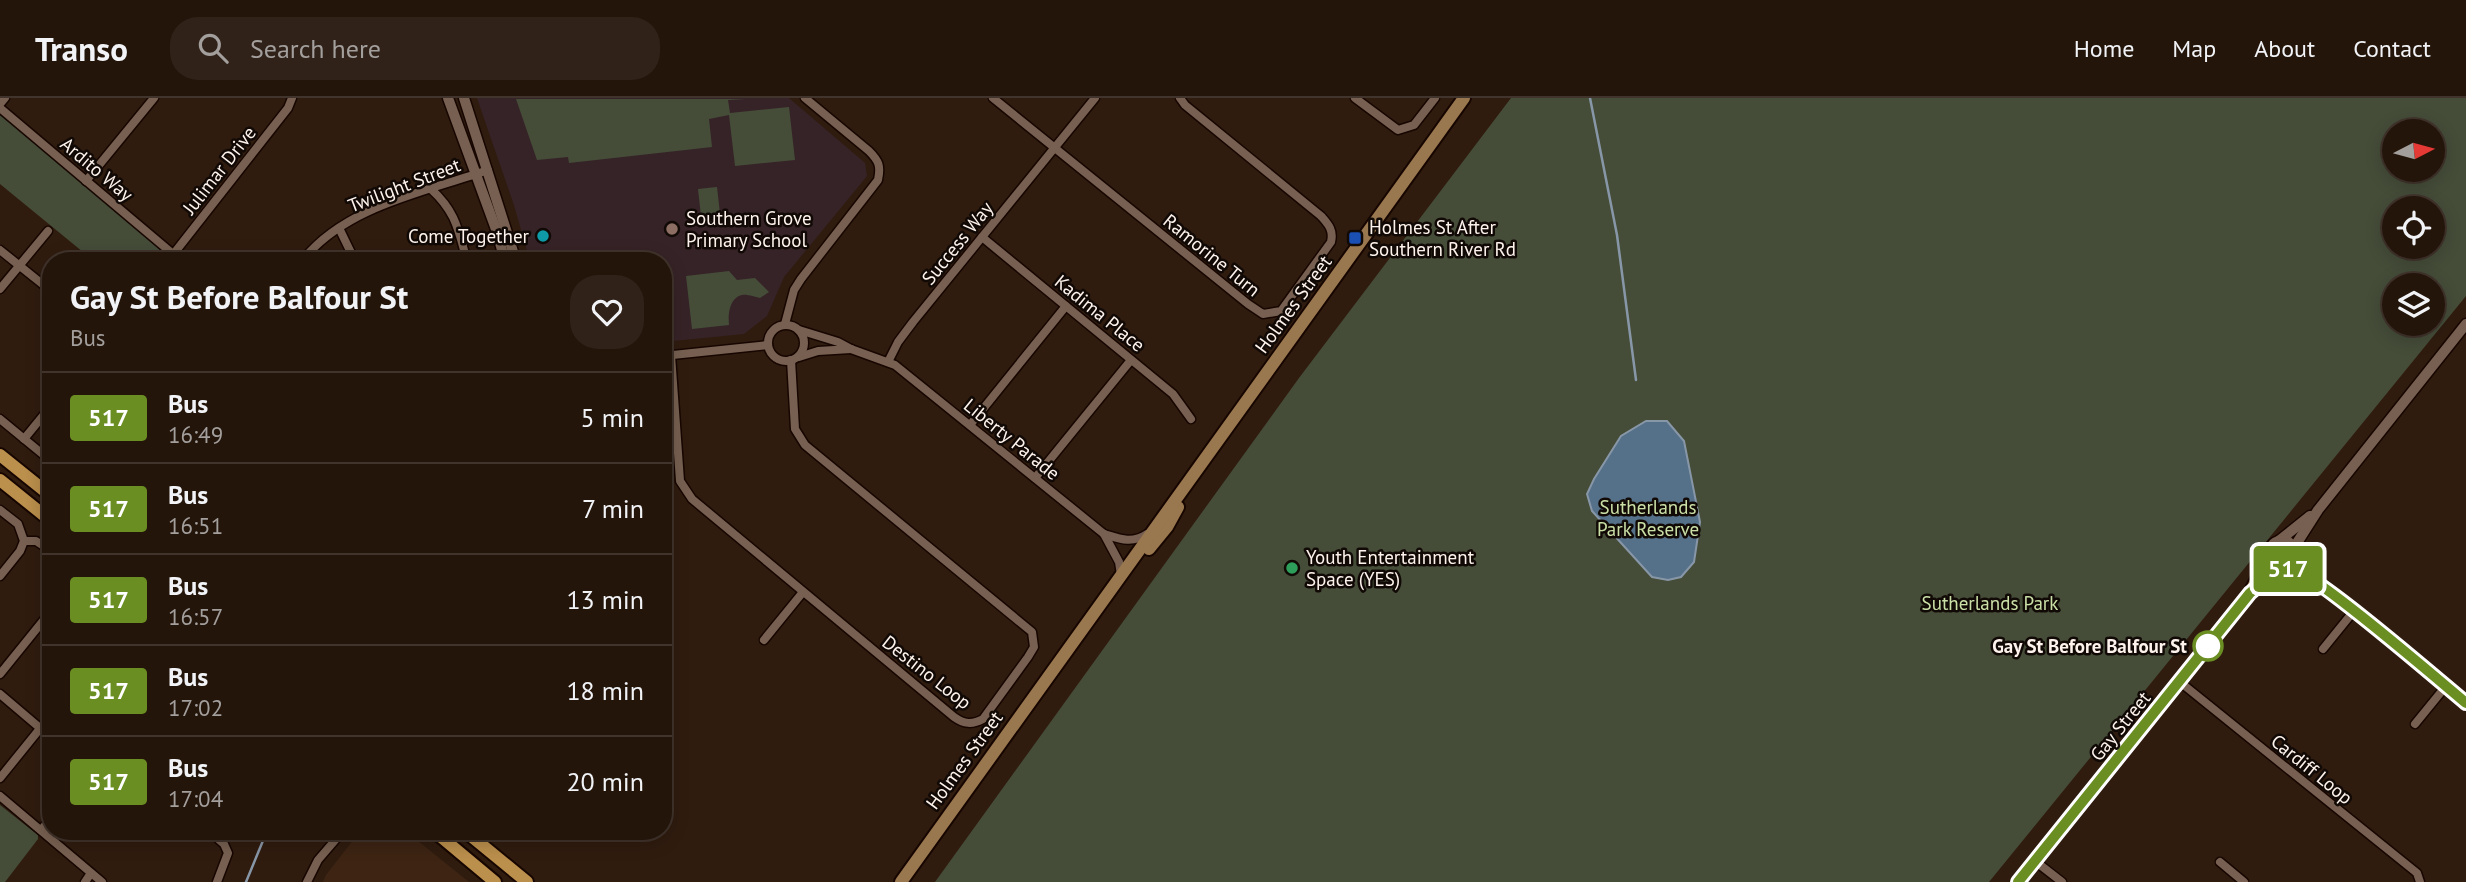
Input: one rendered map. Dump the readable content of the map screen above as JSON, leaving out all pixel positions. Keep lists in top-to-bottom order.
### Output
{
  "streets": {
    "main road": ["Holmes Street", "Gay Street"],
    "street": [
      "Ardito Way",
      "Julimar Drive",
      "Twilight Street",
      "Success Way",
      "Ramorine Turn",
      "Kadima Place",
      "Liberty Parade",
      "Destino Loop",
      "Cardiff Loop"
    ]
  },
  "crossings": [
    ["Success Way", "Ramorine Turn"],
    ["Success Way", "Kadima Place"],
    ["Success Way", "Liberty Parade"],
    ["Holmes Street", "Liberty Parade"],
    ["Liberty Parade", "Destino Loop"],
    ["Gay Street", "Cardiff Loop"]
  ],
  "parks": ["Sutherlands Park Reserve", "Sutherlands Park"],
  "places": {
    "other": [
      "Southern Grove Primary School",
      "Come Together",
      "Youth Entertainment Space (YES)",
      "Gay St Before Balfour St"
    ],
    "transit": ["Holmes St After Southern River Rd"]
  },
  "lines": ["bus line 517"],
  "north": "right",
  "page": {
    "header": "Transo",
    "search": "Search here",
    "nav": [
      "Home",
      "Map",
      "About",
      "Contact"
    ],
    "on_map": "517",
    "heading": ["Gay St Before Balfour St", "Bus"],
    "list": [
      {
        "mark": "517",
        "name": "Bus",
        "note": "16:49",
        "value": "5 min"
      },
      {
        "mark": "517",
        "name": "Bus",
        "note": "16:51",
        "value": "7 min"
      },
      {
        "mark": "517",
        "name": "Bus",
        "note": "16:57",
        "value": "13 min"
      },
      {
        "mark": "517",
        "name": "Bus",
        "note": "17:02",
        "value": "18 min"
      },
      {
        "mark": "517",
        "name": "Bus",
        "note": "17:04",
        "value": "20 min"
      }
    ]
  }
}
